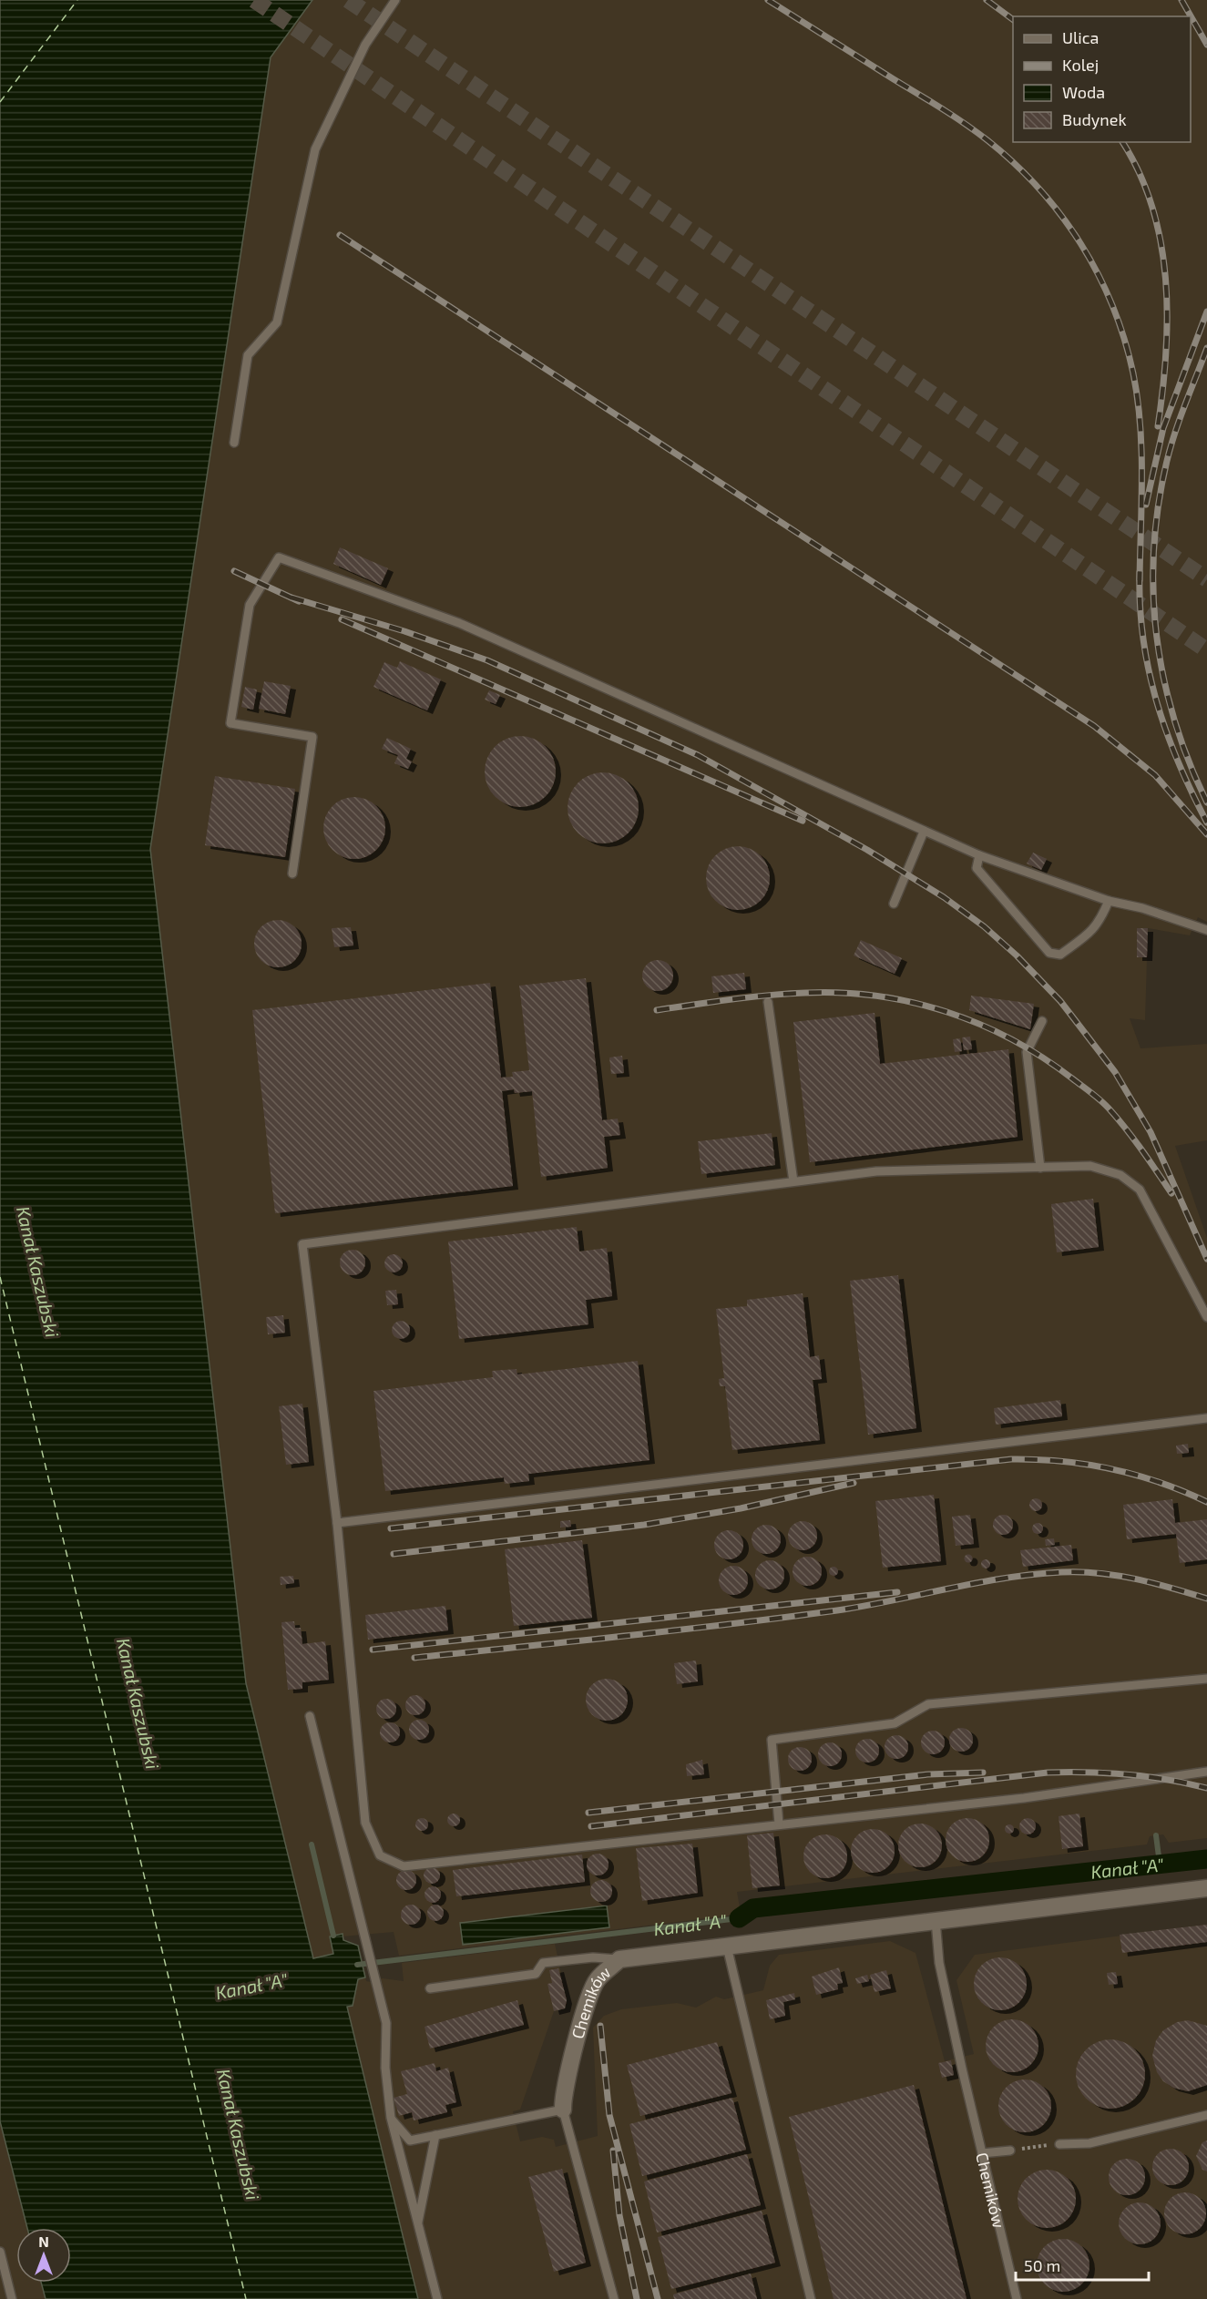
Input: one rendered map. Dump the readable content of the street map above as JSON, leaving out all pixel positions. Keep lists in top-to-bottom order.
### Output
{
  "streets": {
    "street": ["Chemików"]
  },
  "water": ["Kanał Kaszubski", "Kanał \"A\""],
  "legend": [
    "Ulica",
    "Kolej",
    "Woda",
    "Budynek"
  ],
  "scale_bar": "50 m",
  "north": "top"
}
